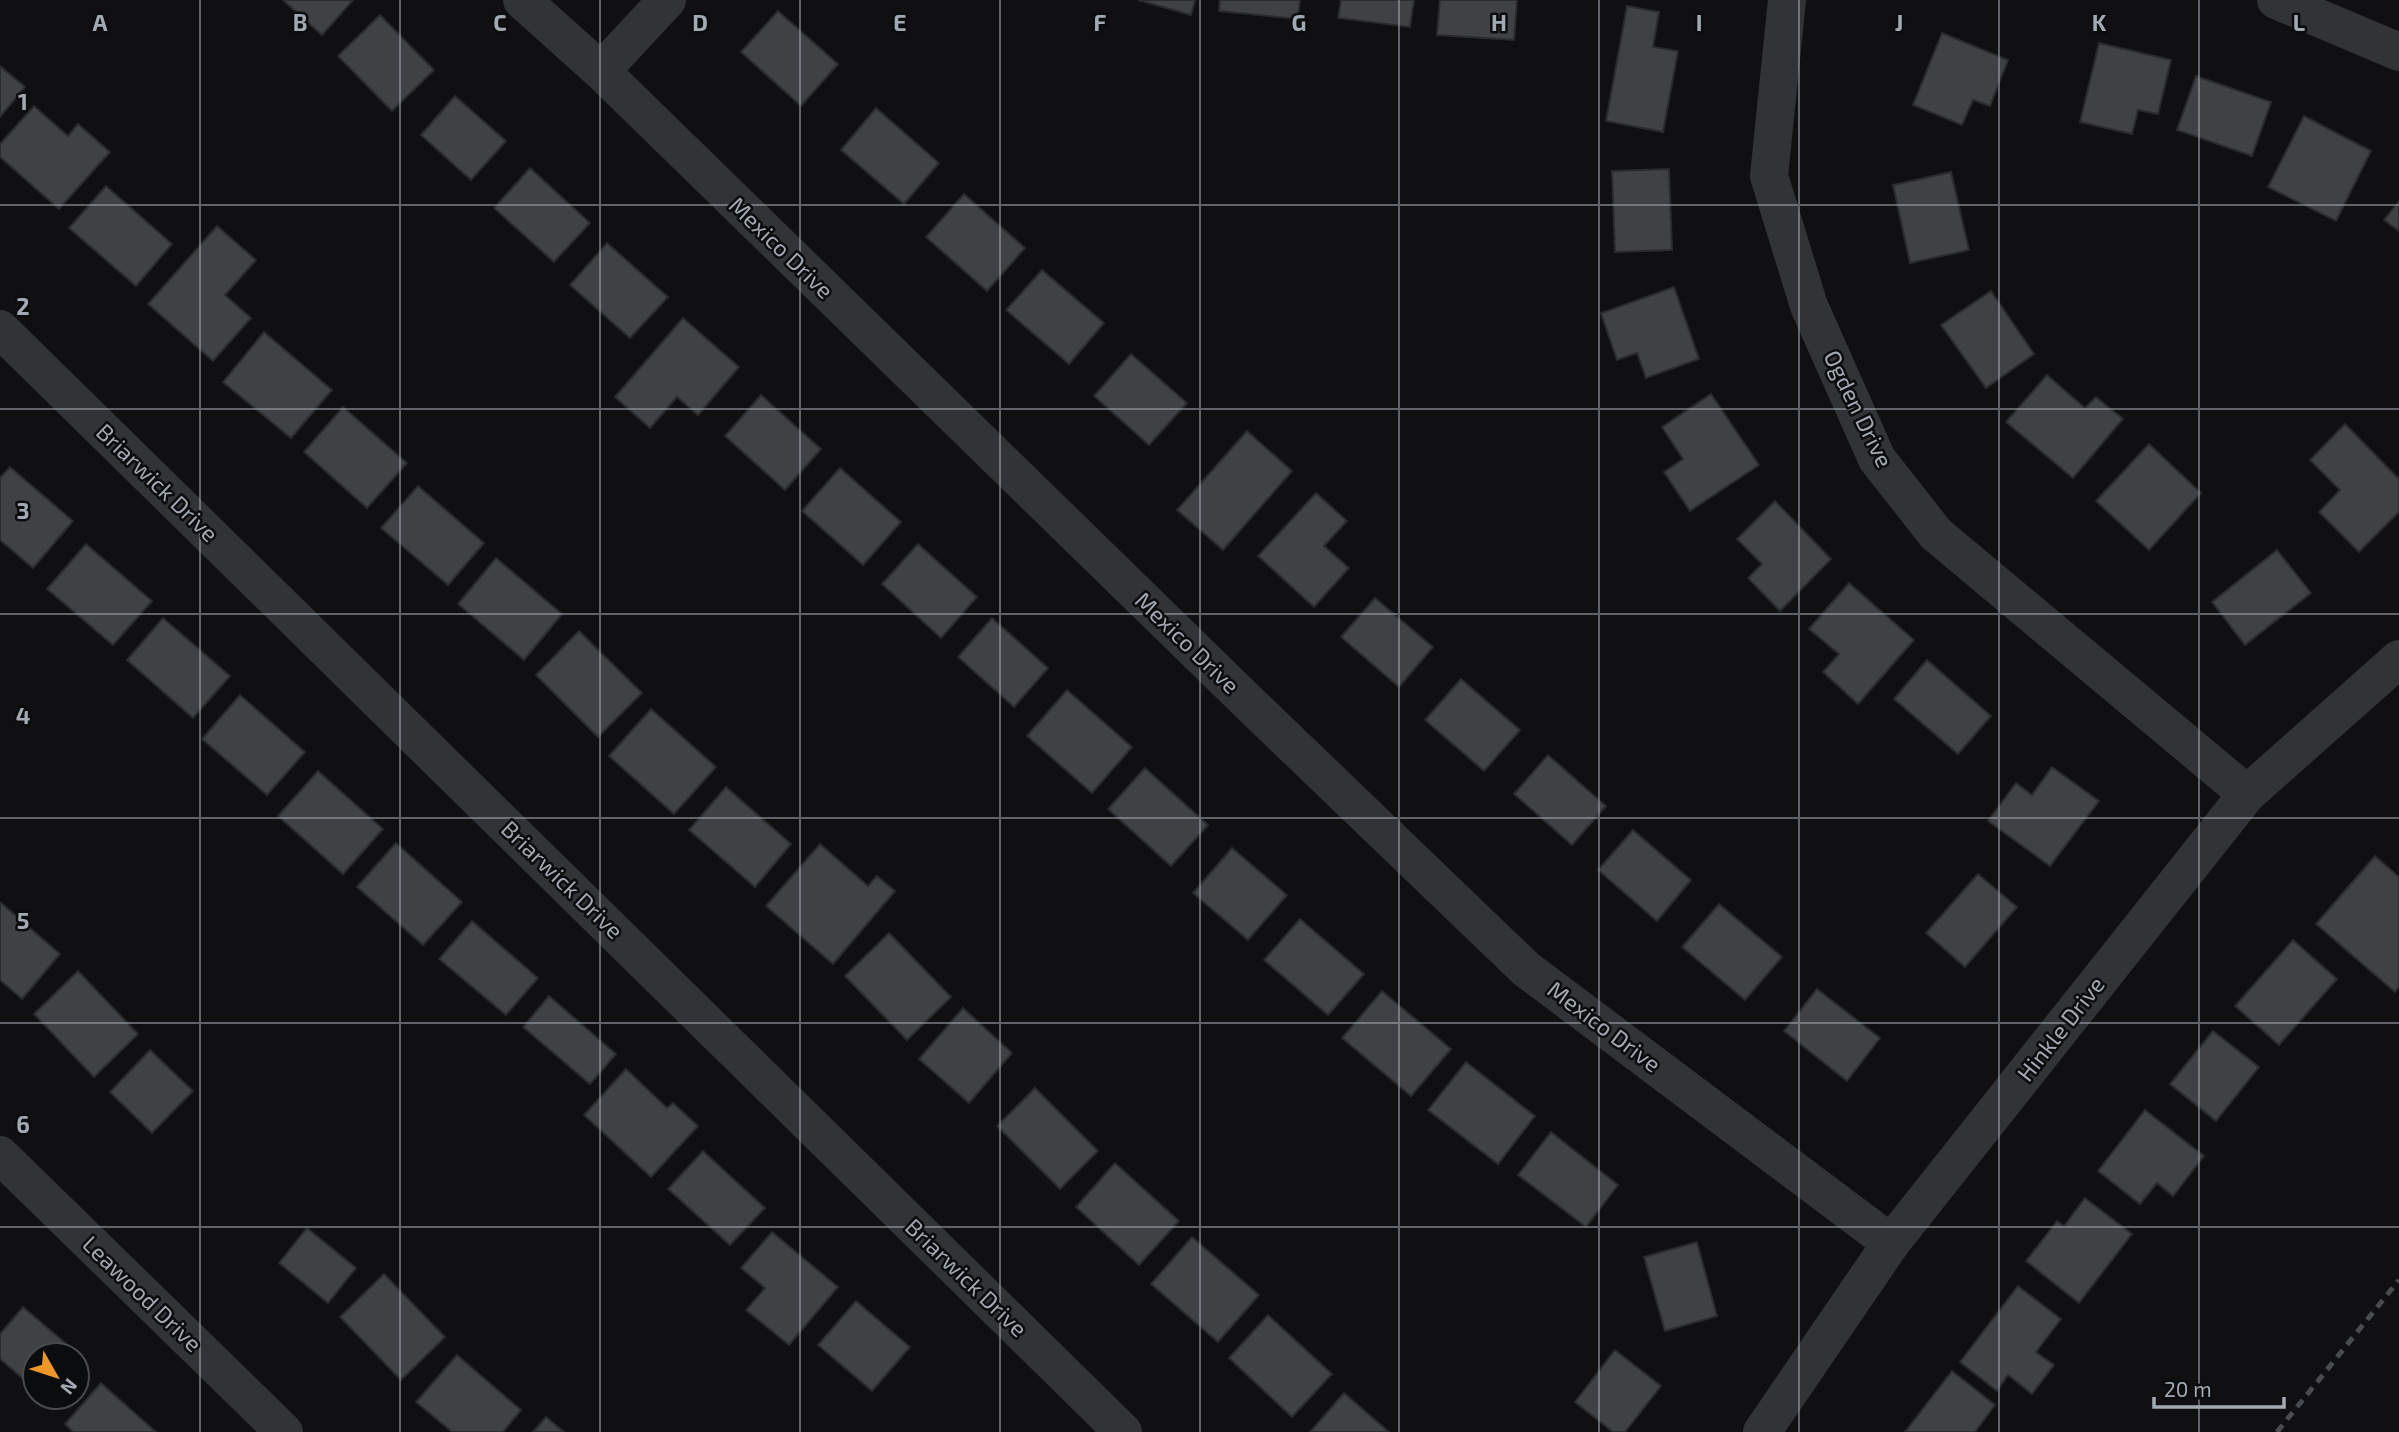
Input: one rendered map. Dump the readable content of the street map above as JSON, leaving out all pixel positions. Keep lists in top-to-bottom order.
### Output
{
  "streets": {
    "street": [
      "Mexico Drive",
      "Ogden Drive",
      "Briarwick Drive",
      "Hinkle Drive",
      "Leawood Drive"
    ]
  },
  "crossings": [
    ["Mexico Drive", "Hinkle Drive"],
    ["Ogden Drive", "Hinkle Drive"]
  ],
  "scale_bar": "20 m",
  "north": "bottom right",
  "grid": {
    "columns": [
      "A",
      "B",
      "C",
      "D",
      "E",
      "F",
      "G",
      "H",
      "I",
      "J",
      "K",
      "L"
    ],
    "rows": [
      "1",
      "2",
      "3",
      "4",
      "5",
      "6"
    ]
  }
}
